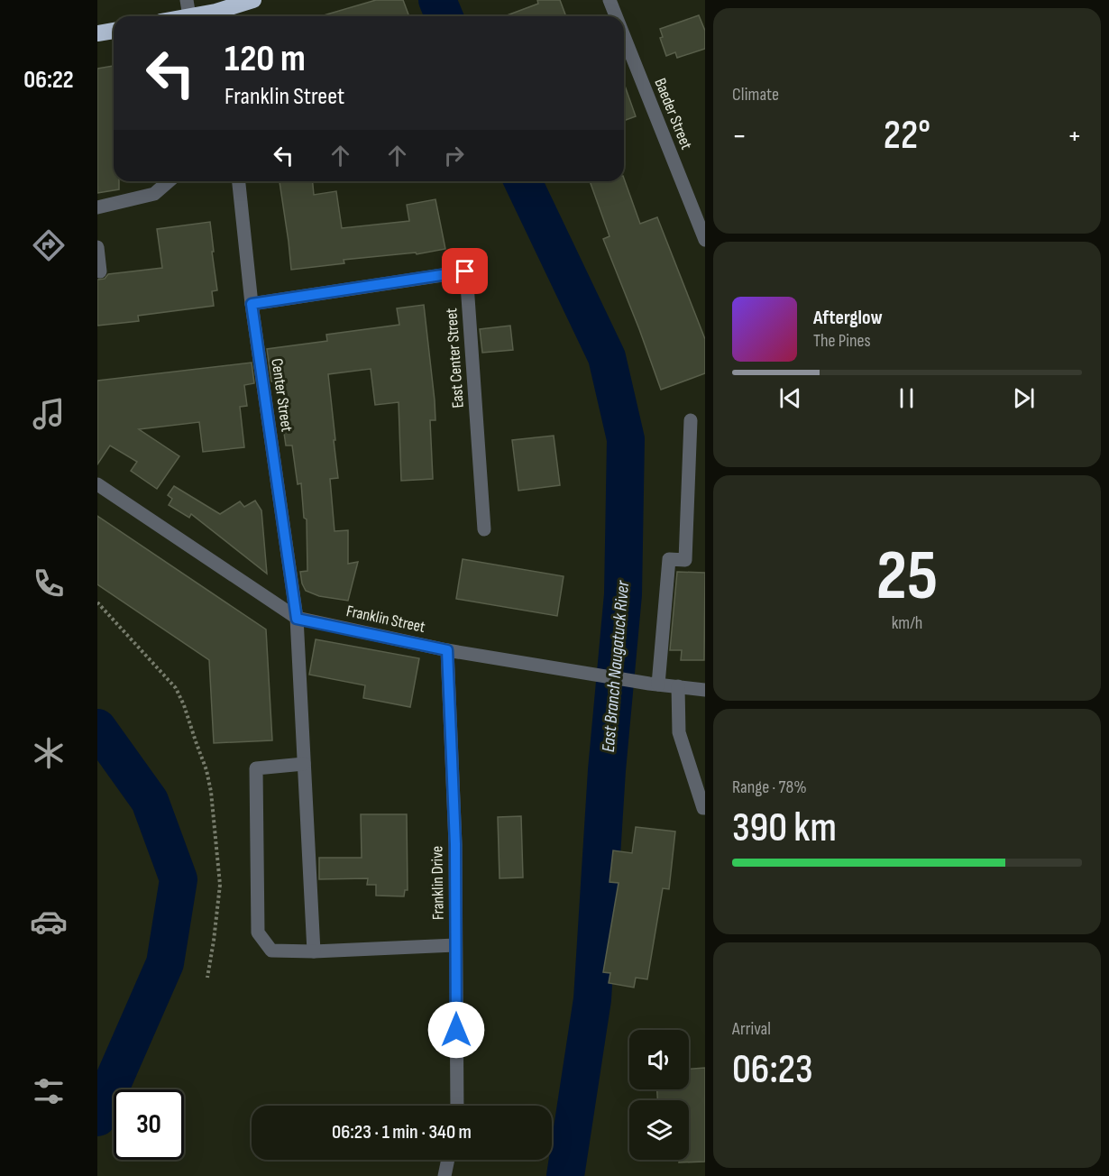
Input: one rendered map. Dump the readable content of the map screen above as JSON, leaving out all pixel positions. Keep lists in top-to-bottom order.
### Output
{
  "streets": {
    "street": [
      "Baeder Street",
      "East Center Street",
      "Center Street",
      "Franklin Street",
      "Franklin Drive"
    ]
  },
  "crossings": [
    ["East Center Street", "Center Street"],
    ["Center Street", "Franklin Street"],
    ["Franklin Street", "Franklin Drive"]
  ],
  "water": ["East Branch Naugatuck River"],
  "page": {
    "tabs": "06:22",
    "tile": [
      "Climate",
      ["25", "km/h"],
      ["Range · 78%", "390 km"],
      ["Arrival", "06:23"]
    ],
    "turn": ["120 m", "Franklin Street"],
    "heat": ["−", "22°", "+"],
    "song": ["Afterglow", "The Pines"],
    "limit": "30",
    "trip": "06:23 · 1 min · 340 m"
  }
}
